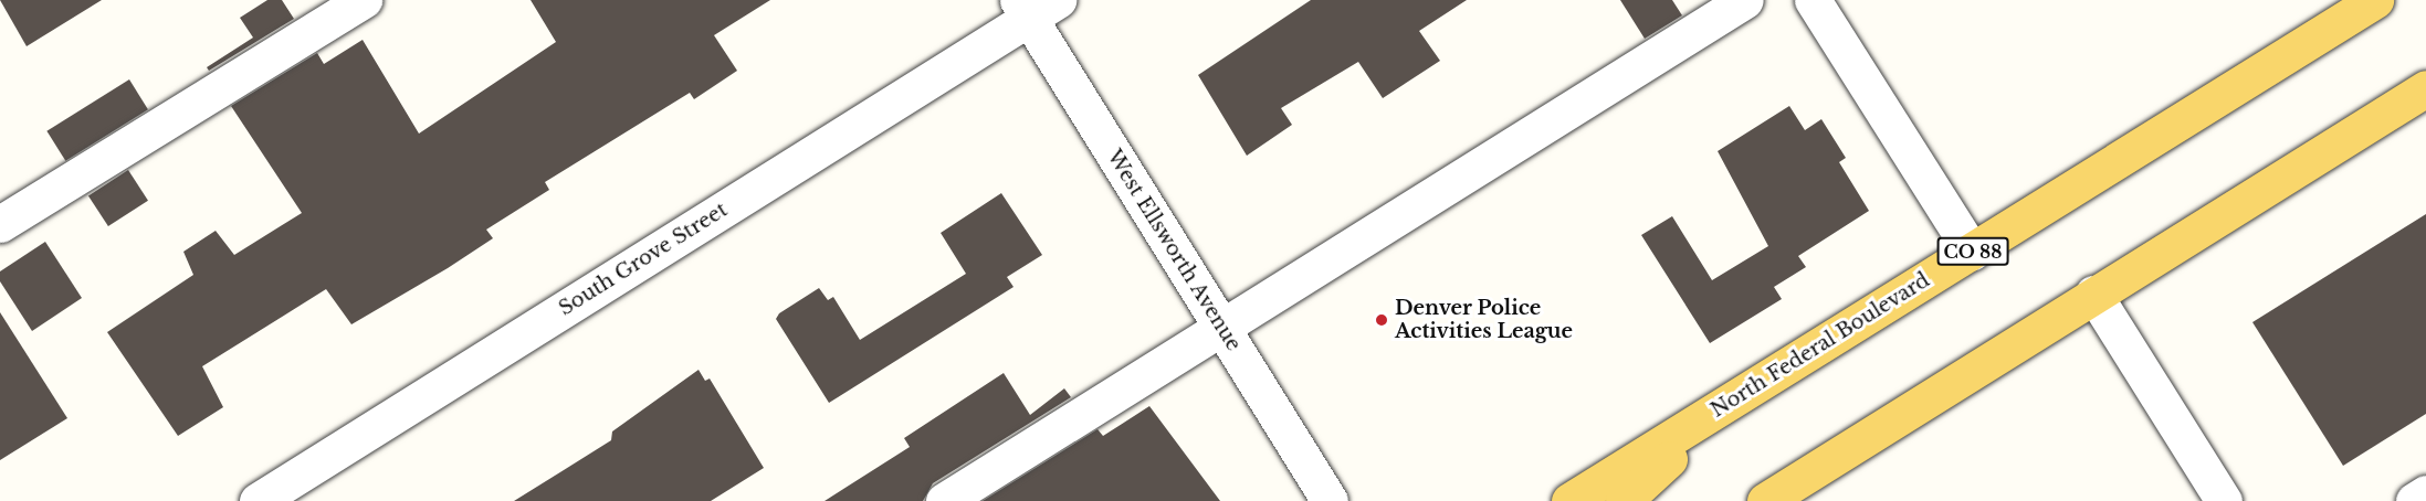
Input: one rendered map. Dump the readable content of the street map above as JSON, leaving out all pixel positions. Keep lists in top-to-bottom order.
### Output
{
  "streets": {
    "main road": ["CO 88", "North Federal Boulevard"],
    "street": ["West Ellsworth Avenue", "South Grove Street"]
  },
  "crossings": [
    ["West Ellsworth Avenue", "South Grove Street"]
  ],
  "places": ["Denver Police Activities League"]
}
